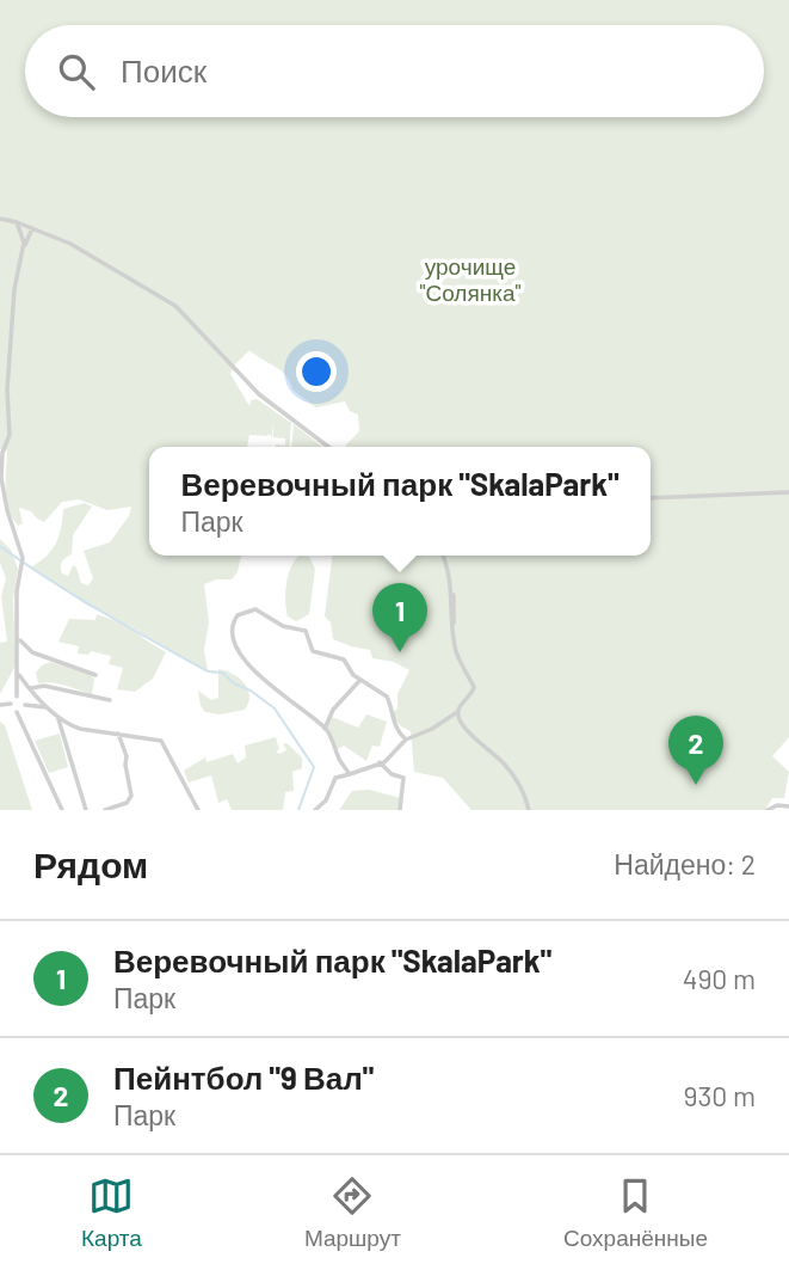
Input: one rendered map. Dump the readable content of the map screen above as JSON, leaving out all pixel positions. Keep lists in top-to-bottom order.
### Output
{
  "parks": ["урочище \"Солянка\""],
  "page": {
    "search": "Поиск",
    "popup": ["Веревочный парк \"SkalaPark\"", "Парк"],
    "pins": ["1", "2"],
    "heading": ["Рядом", "Найдено: 2"],
    "list": [
      {
        "mark": "1",
        "name": "Веревочный парк \"SkalaPark\"",
        "note": "Парк",
        "value": "490 m"
      },
      {
        "mark": "2",
        "name": "Пейнтбол \"9 Вал\"",
        "note": "Парк",
        "value": "930 m"
      }
    ],
    "nav": ["Карта", "Маршрут", "Сохранённые"]
  }
}
